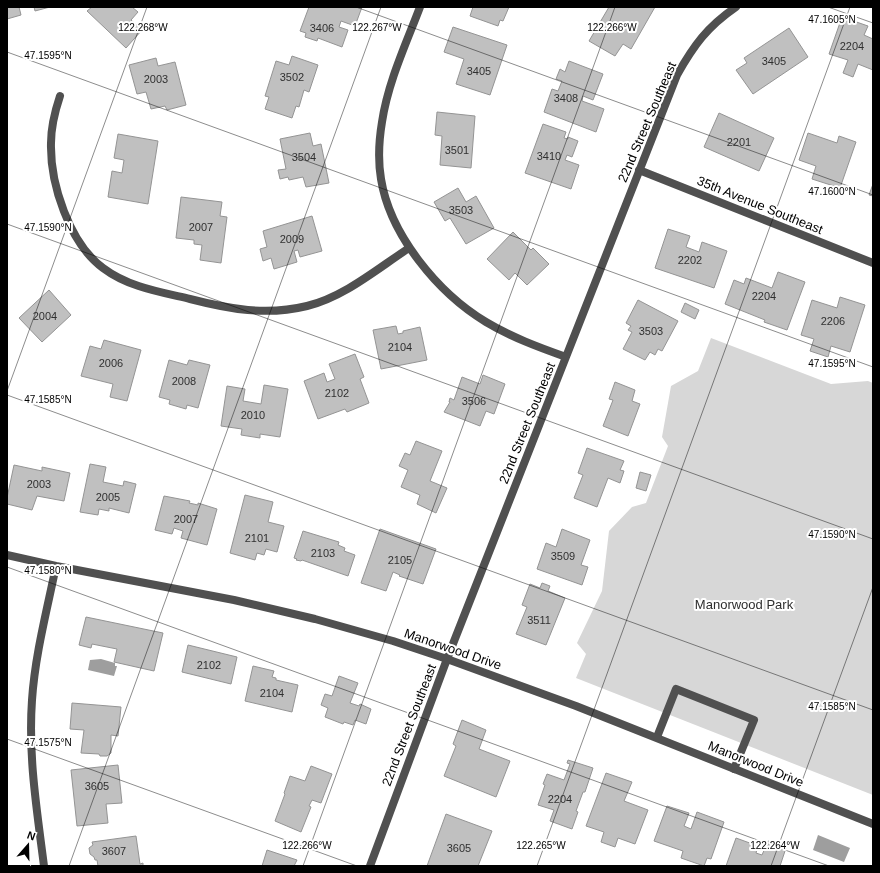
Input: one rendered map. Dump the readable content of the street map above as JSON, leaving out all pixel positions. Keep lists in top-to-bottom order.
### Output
{
  "streets": {
    "street": ["22nd Street Southeast", "35th Avenue Southeast", "Manorwood Drive"]
  },
  "crossings": [
    ["22nd Street Southeast", "35th Avenue Southeast"],
    ["22nd Street Southeast", "Manorwood Drive"]
  ],
  "parks": ["Manorwood Park"],
  "house_numbers": [
    "3406",
    "2204",
    "3405",
    "3405",
    "3502",
    "2003",
    "3408",
    "2201",
    "3501",
    "3410",
    "3504",
    "3503",
    "2007",
    "2009",
    "2202",
    "2204",
    "2004",
    "2206",
    "3503",
    "2104",
    "2006",
    "2008",
    "2102",
    "3506",
    "2010",
    "2003",
    "2005",
    "2007",
    "2101",
    "2103",
    "3509",
    "2105",
    "3511",
    "2102",
    "2104",
    "3605",
    "2204",
    "3605",
    "3607"
  ],
  "north": "top",
  "coordinates": [
    "47.1605°N",
    "122.267°W",
    "122.266°W",
    "122.268°W",
    "47.1595°N",
    "47.1600°N",
    "47.1590°N",
    "47.1585°N",
    "47.1580°N",
    "47.1575°N",
    "122.265°W",
    "122.264°W"
  ]
}
